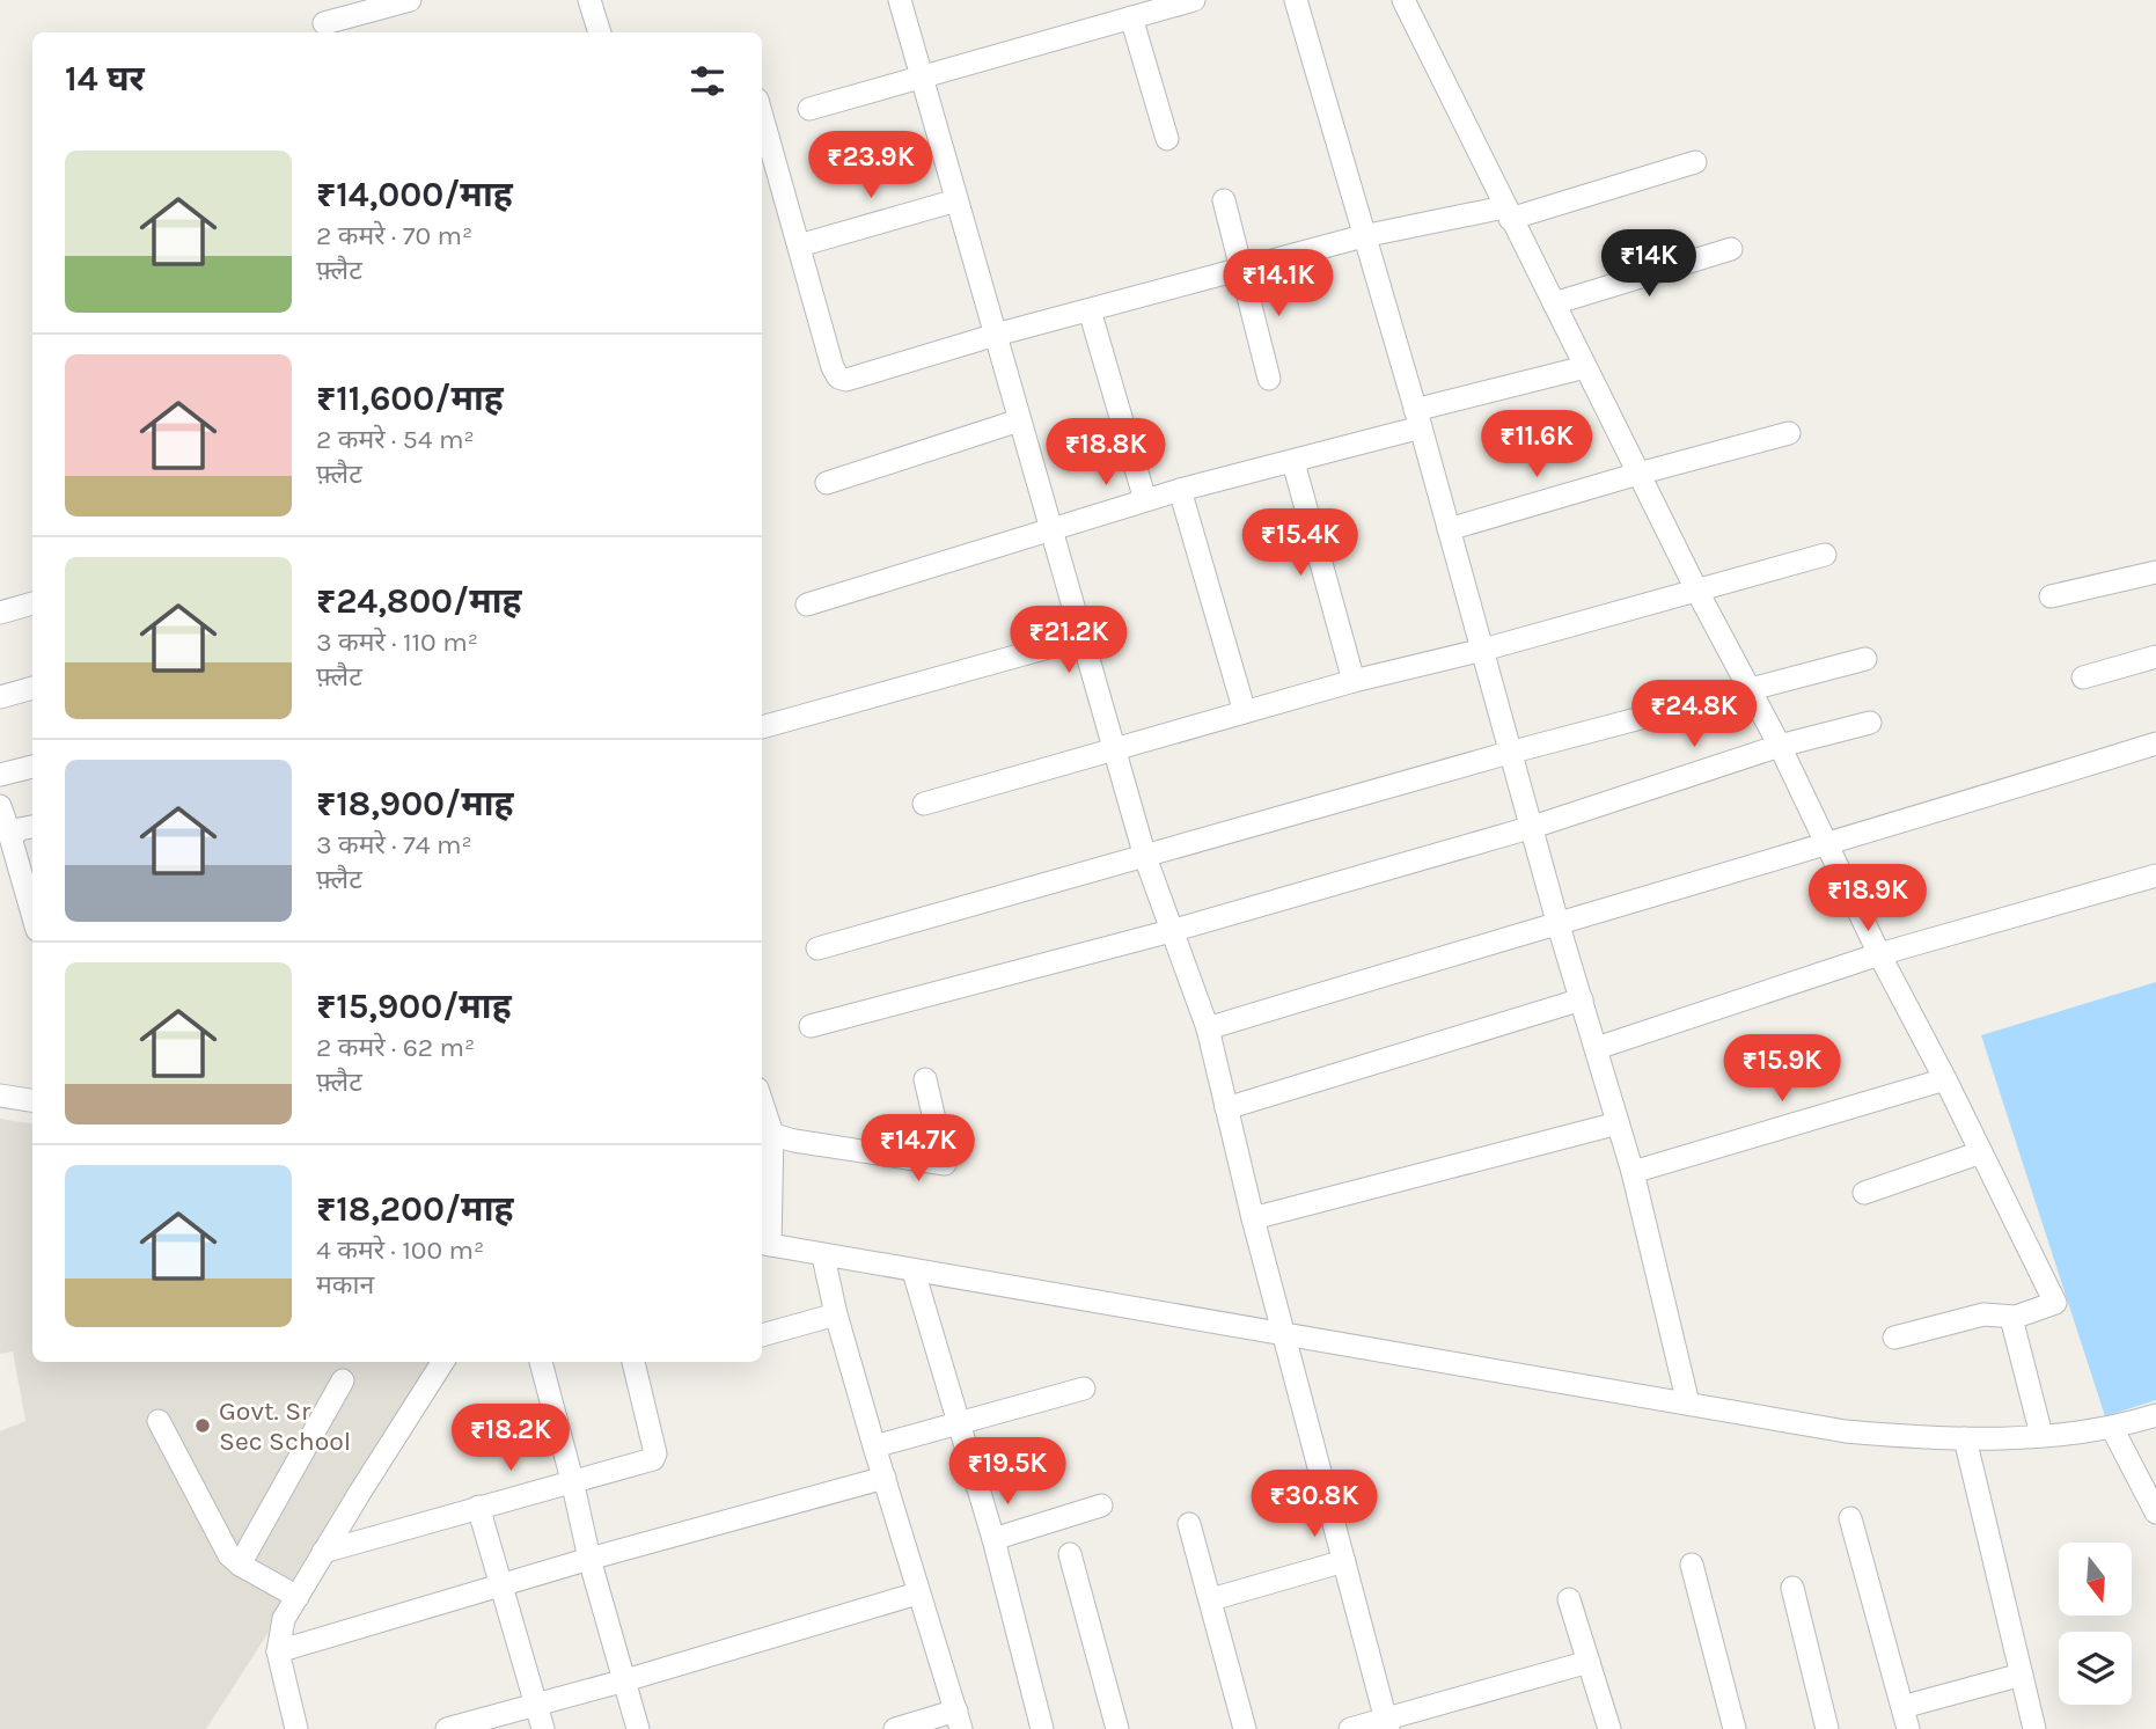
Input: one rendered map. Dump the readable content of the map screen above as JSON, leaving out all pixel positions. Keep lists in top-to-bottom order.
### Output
{
  "places": ["Govt. Sr Sec School"],
  "north": "bottom",
  "page": {
    "heading": "14 घर",
    "list": [
      {
        "name": "₹14,000/माह",
        "note": "2 कमरे · 70 m² · फ़्लैट"
      },
      {
        "name": "₹11,600/माह",
        "note": "2 कमरे · 54 m² · फ़्लैट"
      },
      {
        "name": "₹24,800/माह",
        "note": "3 कमरे · 110 m² · फ़्लैट"
      },
      {
        "name": "₹18,900/माह",
        "note": "3 कमरे · 74 m² · फ़्लैट"
      },
      {
        "name": "₹15,900/माह",
        "note": "2 कमरे · 62 m² · फ़्लैट"
      },
      {
        "name": "₹18,200/माह",
        "note": "4 कमरे · 100 m² · मकान"
      }
    ],
    "price": [
      "₹23.9K",
      "₹14K",
      "₹14.1K",
      "₹11.6K",
      "₹18.8K",
      "₹15.4K",
      "₹21.2K",
      "₹24.8K",
      "₹18.9K",
      "₹15.9K",
      "₹14.7K",
      "₹18.2K",
      "₹19.5K",
      "₹30.8K"
    ]
  }
}
